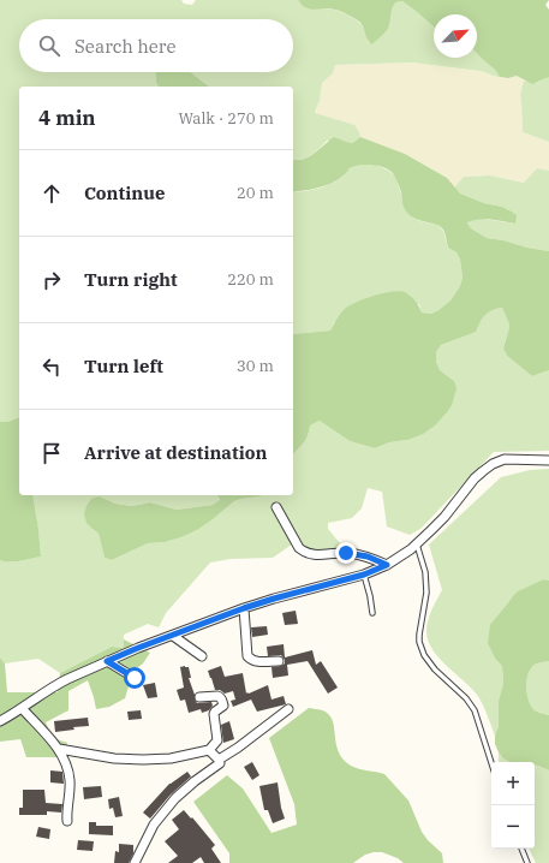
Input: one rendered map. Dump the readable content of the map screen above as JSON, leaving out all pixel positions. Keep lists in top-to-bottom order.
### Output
{
  "north": "top right",
  "page": {
    "search": "Search here",
    "heading": ["4 min", "Walk · 270 m"],
    "list": [
      ["Continue", "20 m"],
      ["Turn right", "220 m"],
      ["Turn left", "30 m"],
      "Arrive at destination"
    ],
    "map_buttons": ["+", "−"]
  }
}
